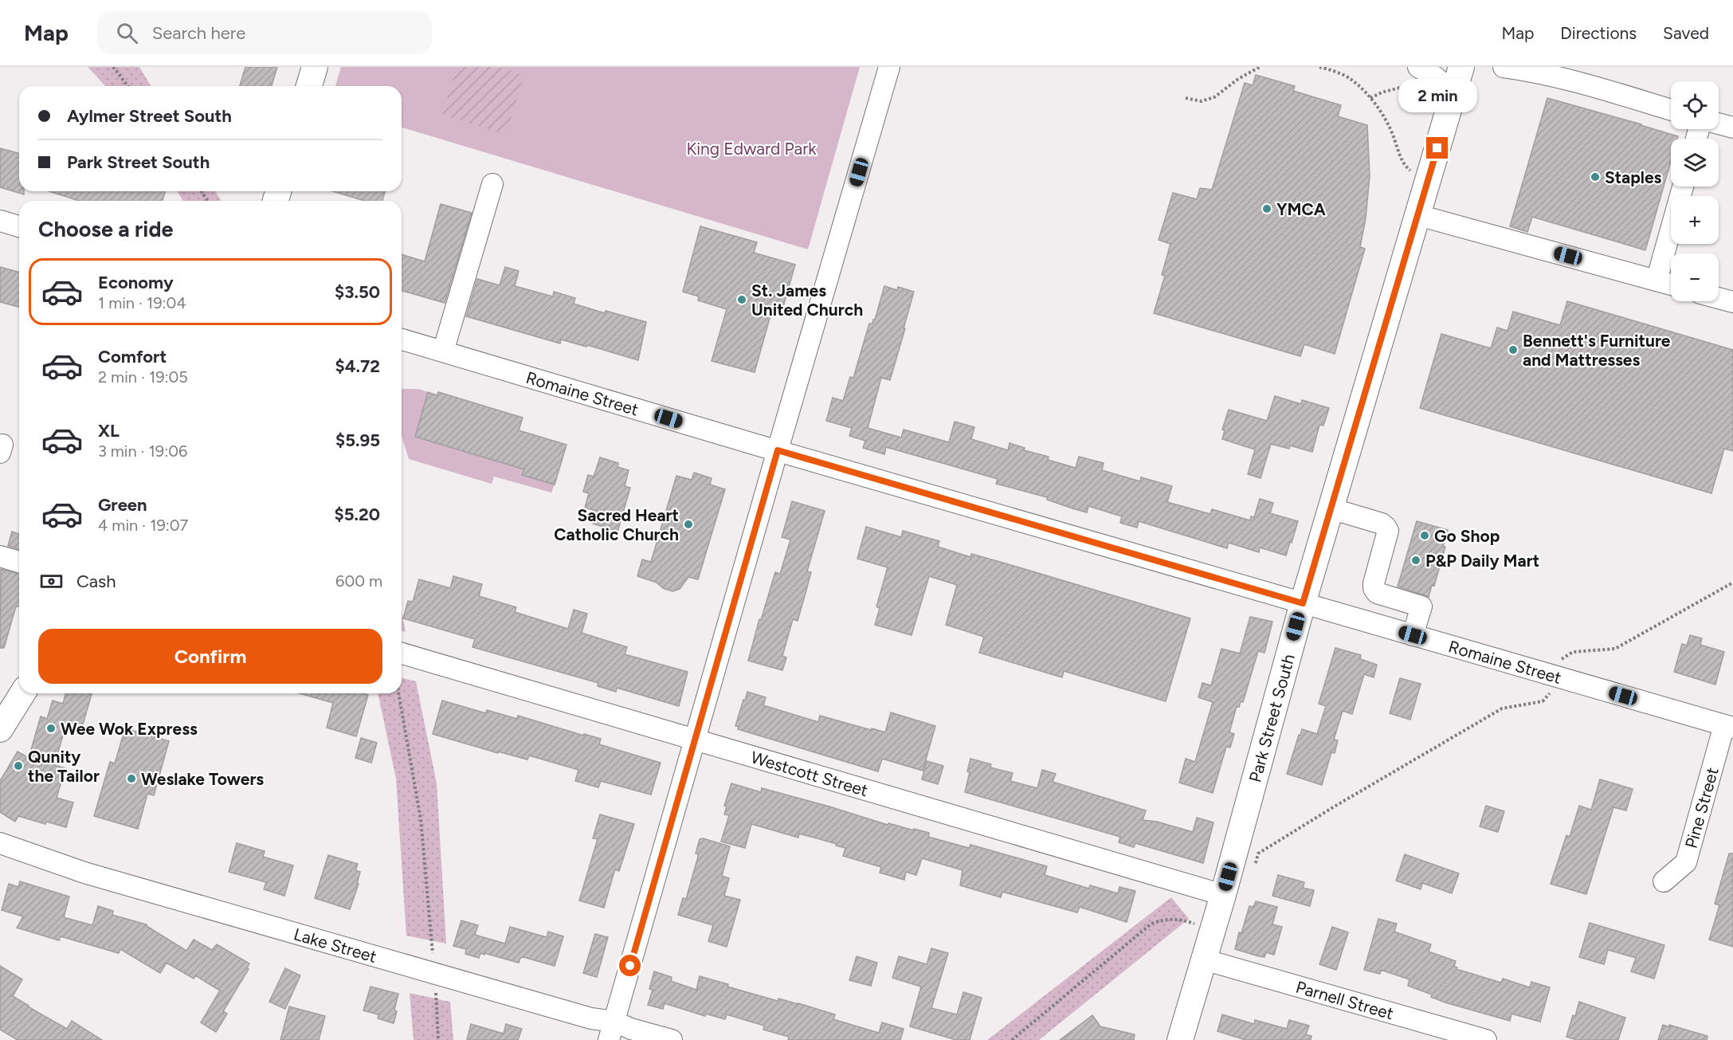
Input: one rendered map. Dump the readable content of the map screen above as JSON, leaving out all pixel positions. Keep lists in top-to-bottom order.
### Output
{
  "streets": {
    "main road": ["Park Street South"],
    "street": [
      "Romaine Street",
      "Westcott Street",
      "Pine Street",
      "Lake Street",
      "Parnell Street"
    ]
  },
  "crossings": [
    ["Romaine Street", "Park Street South"],
    ["Romaine Street", "Pine Street"],
    ["Park Street South", "Westcott Street"],
    ["Park Street South", "Parnell Street"]
  ],
  "parks": ["King Edward Park"],
  "places": [
    "Staples",
    "YMCA",
    "St. James United Church",
    "Bennett's Furniture and Mattresses",
    "Sacred Heart Catholic Church",
    "Go Shop",
    "P&P Daily Mart",
    "Wee Wok Express",
    "Qunity the Tailor",
    "Weslake Towers"
  ],
  "page": {
    "header": "Map",
    "search": "Search here",
    "nav": ["Map", "Directions", "Saved"],
    "bubble": "2 min",
    "map_buttons": ["+", "−"],
    "banner": ["Aylmer Street South", "Park Street South"],
    "heading": "Choose a ride",
    "list": [
      {
        "name": "Economy",
        "note": "1 min · 19:04",
        "value": "$3.50"
      },
      {
        "name": "Comfort",
        "note": "2 min · 19:05",
        "value": "$4.72"
      },
      {
        "name": "XL",
        "note": "3 min · 19:06",
        "value": "$5.95"
      },
      {
        "name": "Green",
        "note": "4 min · 19:07",
        "value": "$5.20"
      }
    ],
    "pay": ["Cash", "600 m"],
    "buttons": "Confirm"
  }
}
